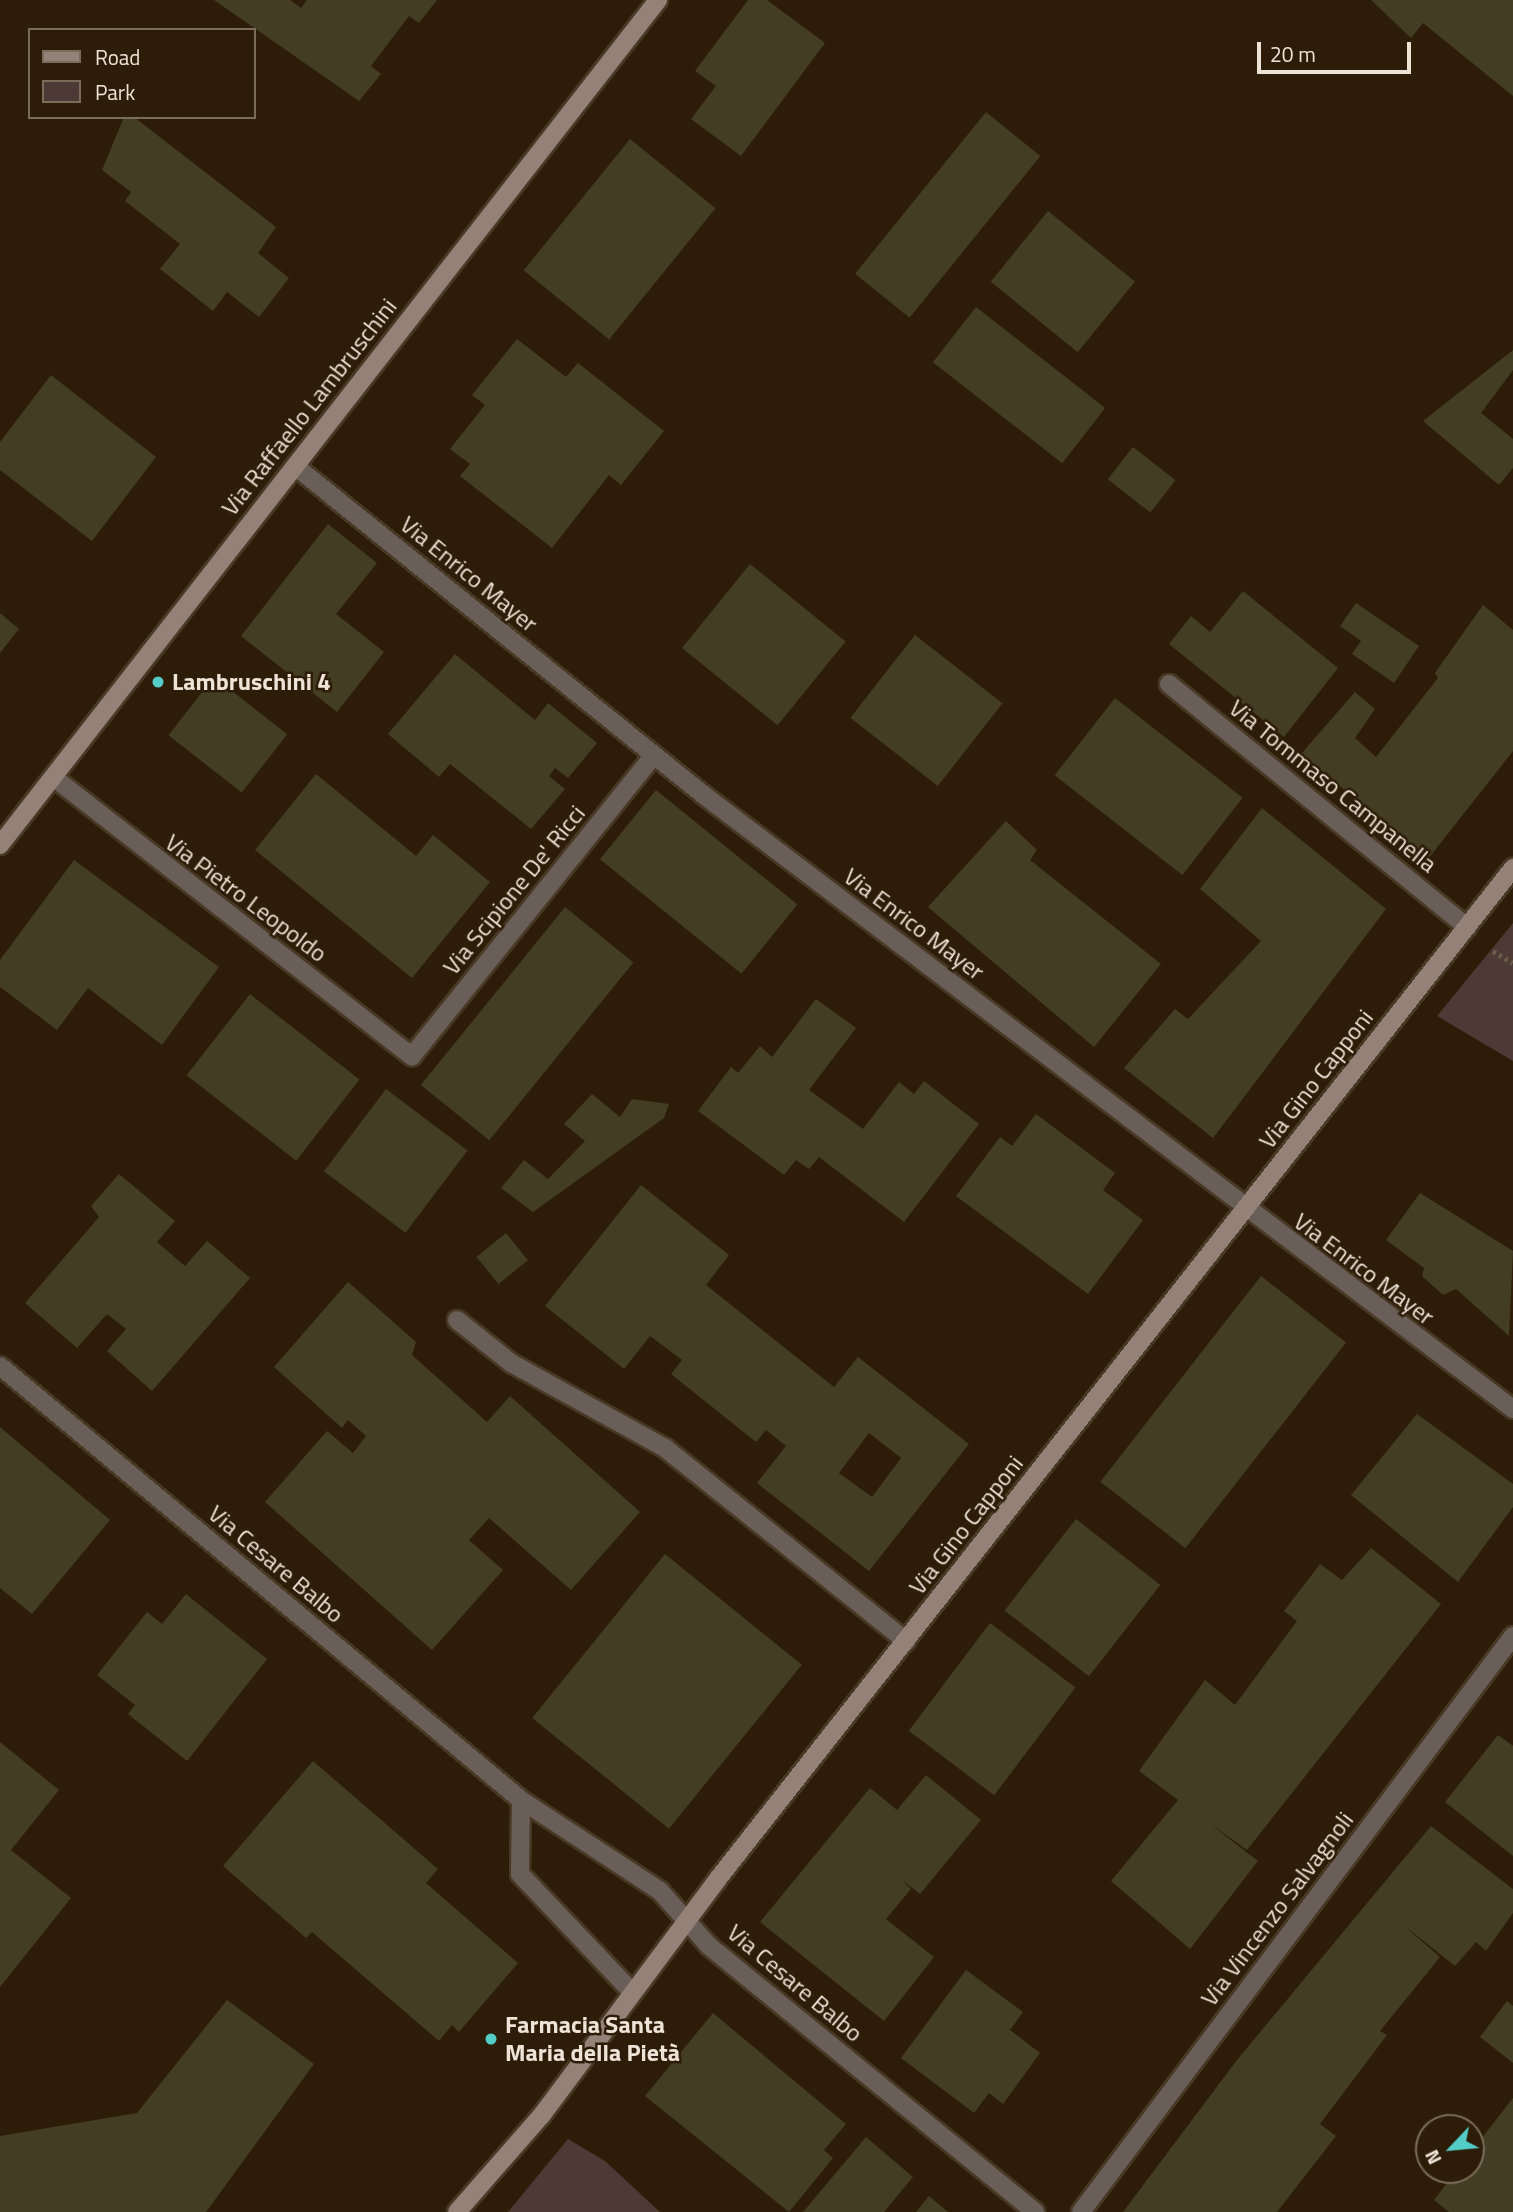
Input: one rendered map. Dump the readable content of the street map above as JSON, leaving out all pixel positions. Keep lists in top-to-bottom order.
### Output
{
  "streets": {
    "street": [
      "Via Raffaello Lambruschini",
      "Via Enrico Mayer",
      "Via Tommaso Campanella",
      "Via Scipione De' Ricci",
      "Via Pietro Leopoldo",
      "Via Gino Capponi",
      "Via Cesare Balbo",
      "Via Vincenzo Salvagnoli"
    ]
  },
  "crossings": [
    ["Via Raffaello Lambruschini", "Via Enrico Mayer"],
    ["Via Raffaello Lambruschini", "Via Pietro Leopoldo"],
    ["Via Enrico Mayer", "Via Scipione De' Ricci"],
    ["Via Enrico Mayer", "Via Gino Capponi"],
    ["Via Tommaso Campanella", "Via Gino Capponi"],
    ["Via Scipione De' Ricci", "Via Pietro Leopoldo"],
    ["Via Gino Capponi", "Via Cesare Balbo"]
  ],
  "places": ["Lambruschini 4", "Farmacia Santa Maria della Pietà"],
  "legend": ["Road", "Park"],
  "scale_bar": "20 m",
  "north": "bottom left"
}
